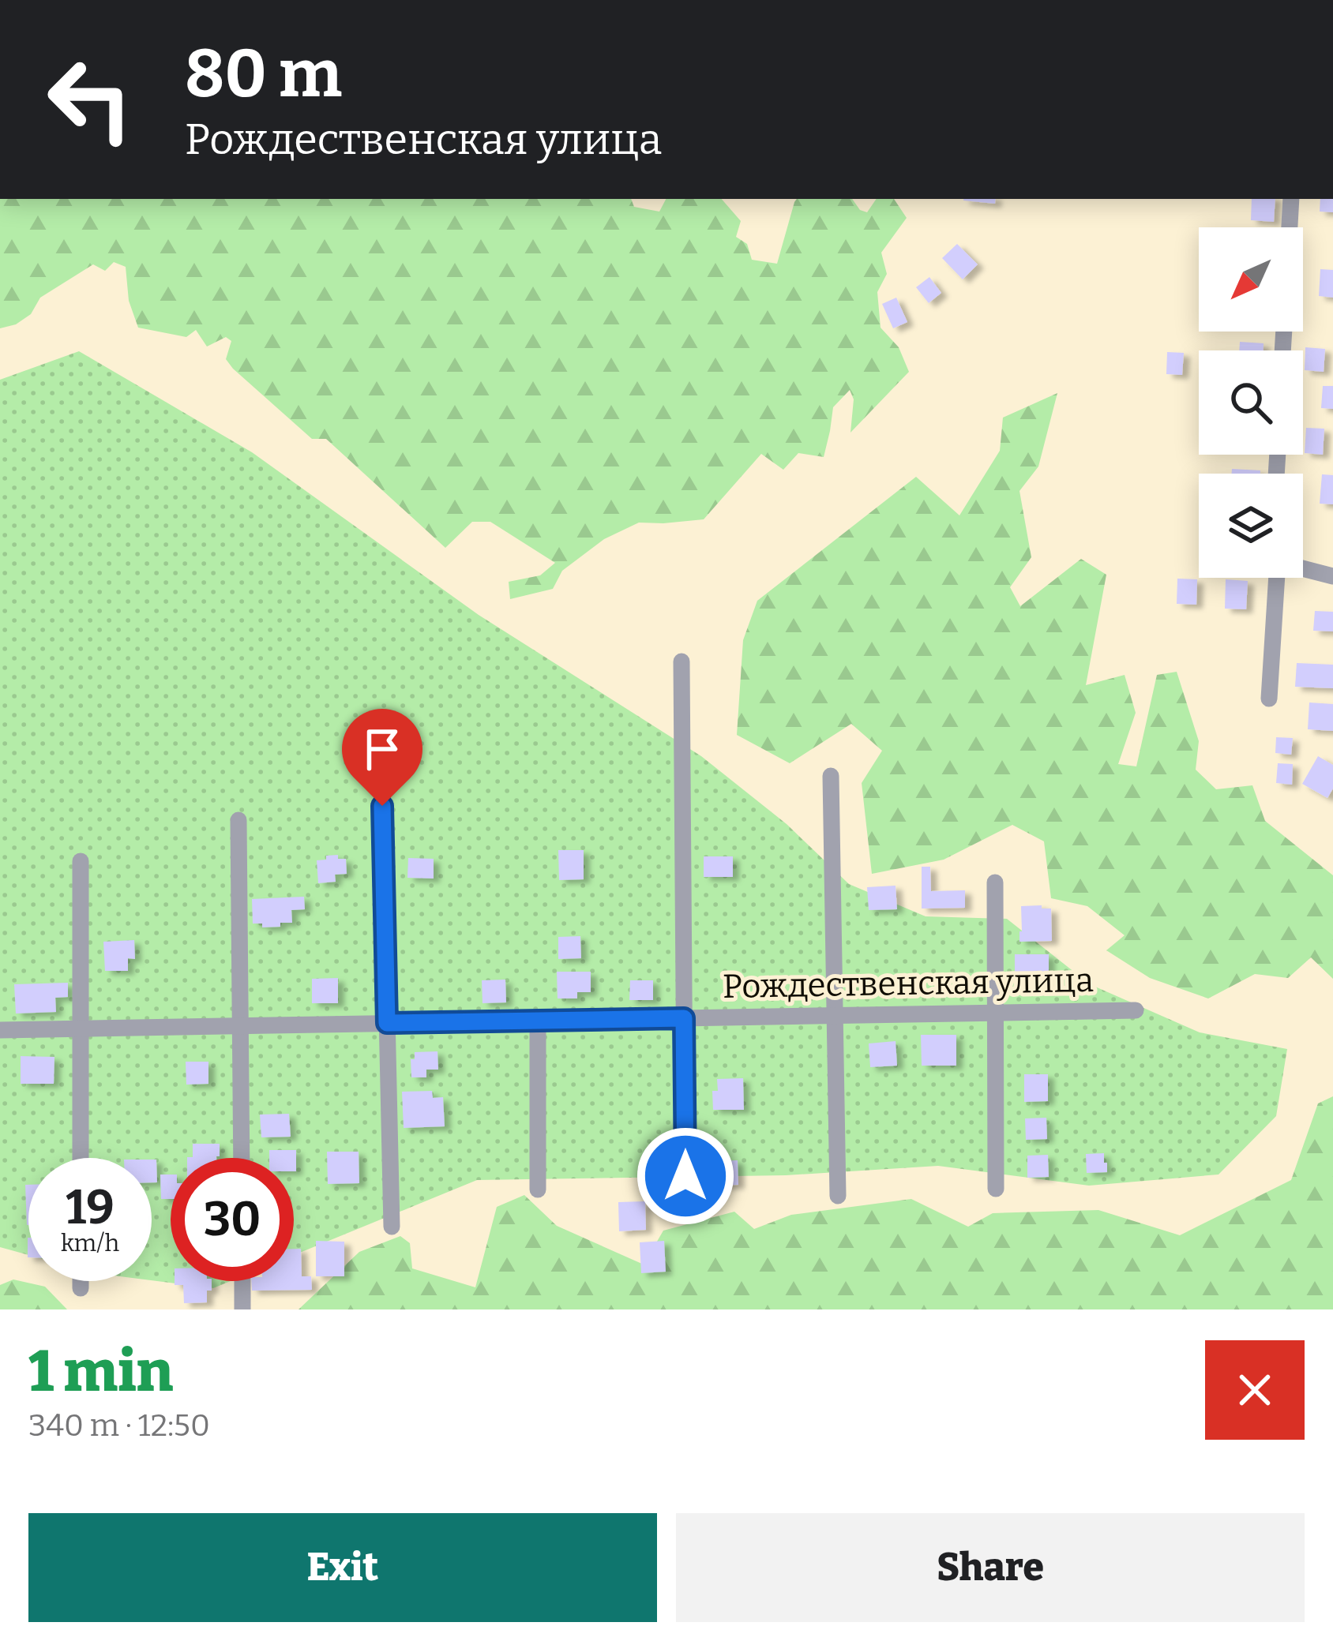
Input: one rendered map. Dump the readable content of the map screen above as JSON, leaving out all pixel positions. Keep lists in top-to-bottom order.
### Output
{
  "streets": {
    "street": ["Рождественская улица"]
  },
  "north": "bottom left",
  "page": {
    "turn": ["80 m", "Рождественская улица"],
    "speed": "19 km/h",
    "limit": "30",
    "heading": ["1 min", "340 m · 12:50"],
    "buttons": ["Exit", "Share"]
  }
}
